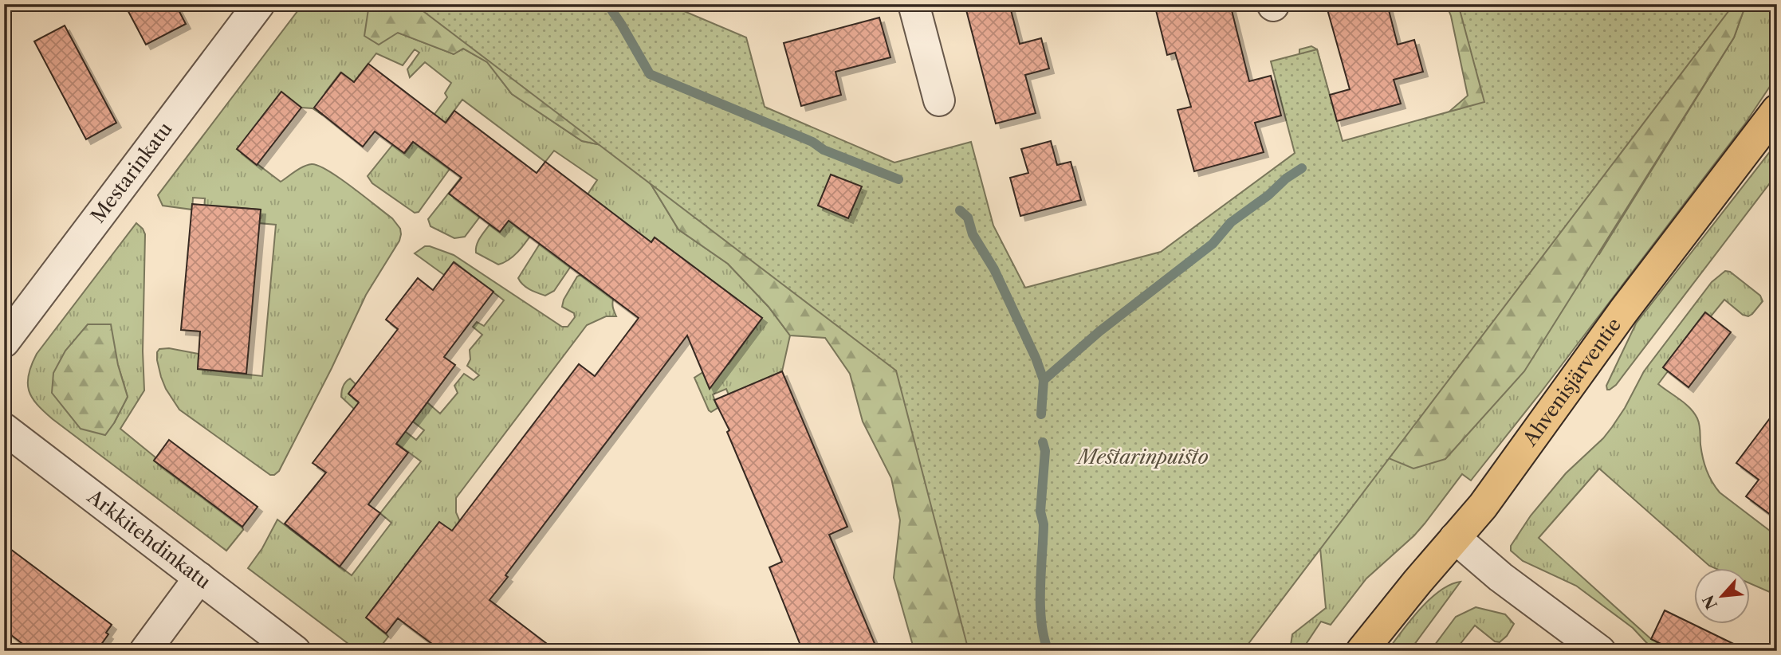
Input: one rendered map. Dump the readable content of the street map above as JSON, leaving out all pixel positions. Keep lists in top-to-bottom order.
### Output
{
  "streets": {
    "main road": ["Ahvenisjärventie"],
    "street": ["Mestarinkatu", "Arkkitehdinkatu"]
  },
  "parks": ["Mestarinpuisto"],
  "north": "bottom left"
}
